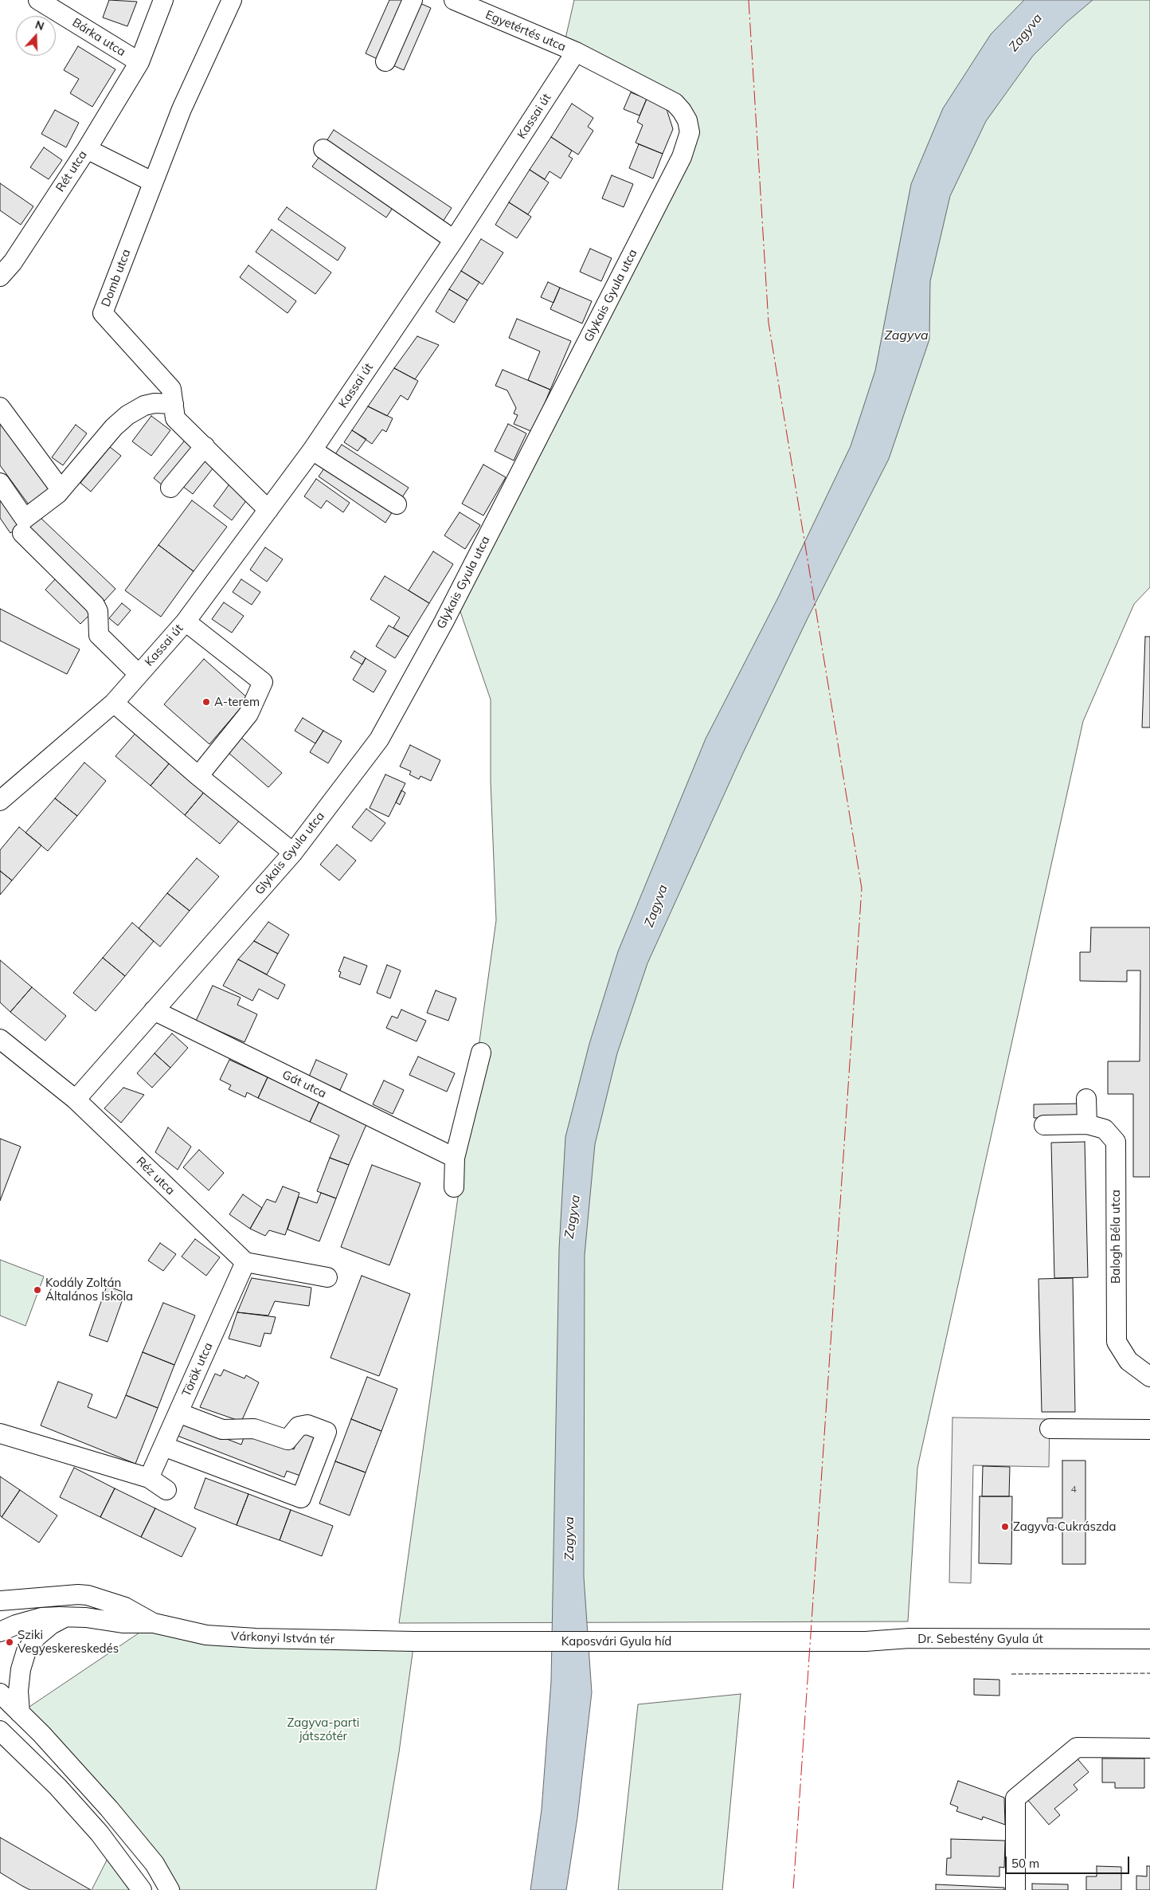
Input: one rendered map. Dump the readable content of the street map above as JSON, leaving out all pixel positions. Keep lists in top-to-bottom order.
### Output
{
  "streets": {
    "street": [
      "Egyetértés utca",
      "Bárka utca",
      "Kassai út",
      "Rét utca",
      "Domb utca",
      "Glykais Gyula utca",
      "Gát utca",
      "Réz utca",
      "Balogh Béla utca",
      "Török utca",
      "Várkonyi István tér",
      "Dr. Sebestény Gyula út",
      "Kaposvári Gyula híd"
    ]
  },
  "crossings": [
    ["Egyetértés utca", "Kassai út"],
    ["Egyetértés utca", "Glykais Gyula utca"],
    ["Bárka utca", "Rét utca"],
    ["Kassai út", "Domb utca"],
    ["Kassai út", "Glykais Gyula utca"],
    ["Glykais Gyula utca", "Gát utca"],
    ["Glykais Gyula utca", "Réz utca"],
    ["Réz utca", "Török utca"],
    ["Várkonyi István tér", "Kaposvári Gyula híd"],
    ["Dr. Sebestény Gyula út", "Kaposvári Gyula híd"]
  ],
  "water": ["Zagyva"],
  "parks": ["Zagyva-parti játszótér"],
  "places": [
    "A-terem",
    "Kodály Zoltán Általános Iskola",
    "Zagyva Cukrászda",
    "Sziki Vegyeskereskedés"
  ],
  "house_numbers": ["4"],
  "scale_bar": "50 m",
  "north": "top"
}
